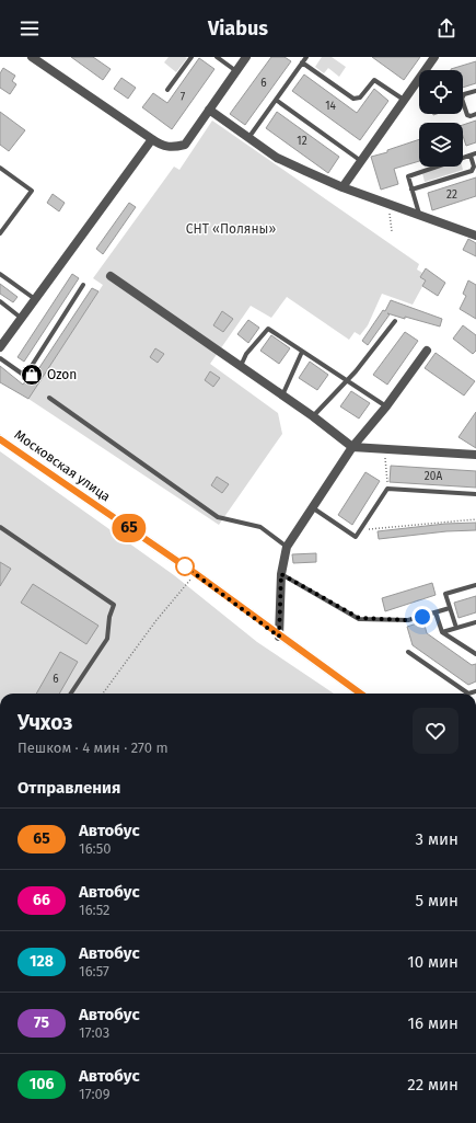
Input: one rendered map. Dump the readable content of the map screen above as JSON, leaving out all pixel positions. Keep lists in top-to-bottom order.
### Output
{
  "streets": {
    "main road": ["Московская улица"]
  },
  "parks": ["СНТ «Поляны»"],
  "places": {
    "shop": ["Ozon"]
  },
  "lines": ["bus line 65"],
  "house_numbers": [
    "6",
    "7",
    "14",
    "12",
    "22",
    "20А",
    "6"
  ],
  "page": {
    "header": "Viabus",
    "on_map": "65",
    "heading": [
      ["Учхоз", "Пешком · 4 мин · 270 m"],
      "Отправления"
    ],
    "list": [
      {
        "mark": "65",
        "name": "Автобус",
        "note": "16:50",
        "value": "3 мин"
      },
      {
        "mark": "66",
        "name": "Автобус",
        "note": "16:52",
        "value": "5 мин"
      },
      {
        "mark": "128",
        "name": "Автобус",
        "note": "16:57",
        "value": "10 мин"
      },
      {
        "mark": "75",
        "name": "Автобус",
        "note": "17:03",
        "value": "16 мин"
      },
      {
        "mark": "106",
        "name": "Автобус",
        "note": "17:09",
        "value": "22 мин"
      }
    ]
  }
}
